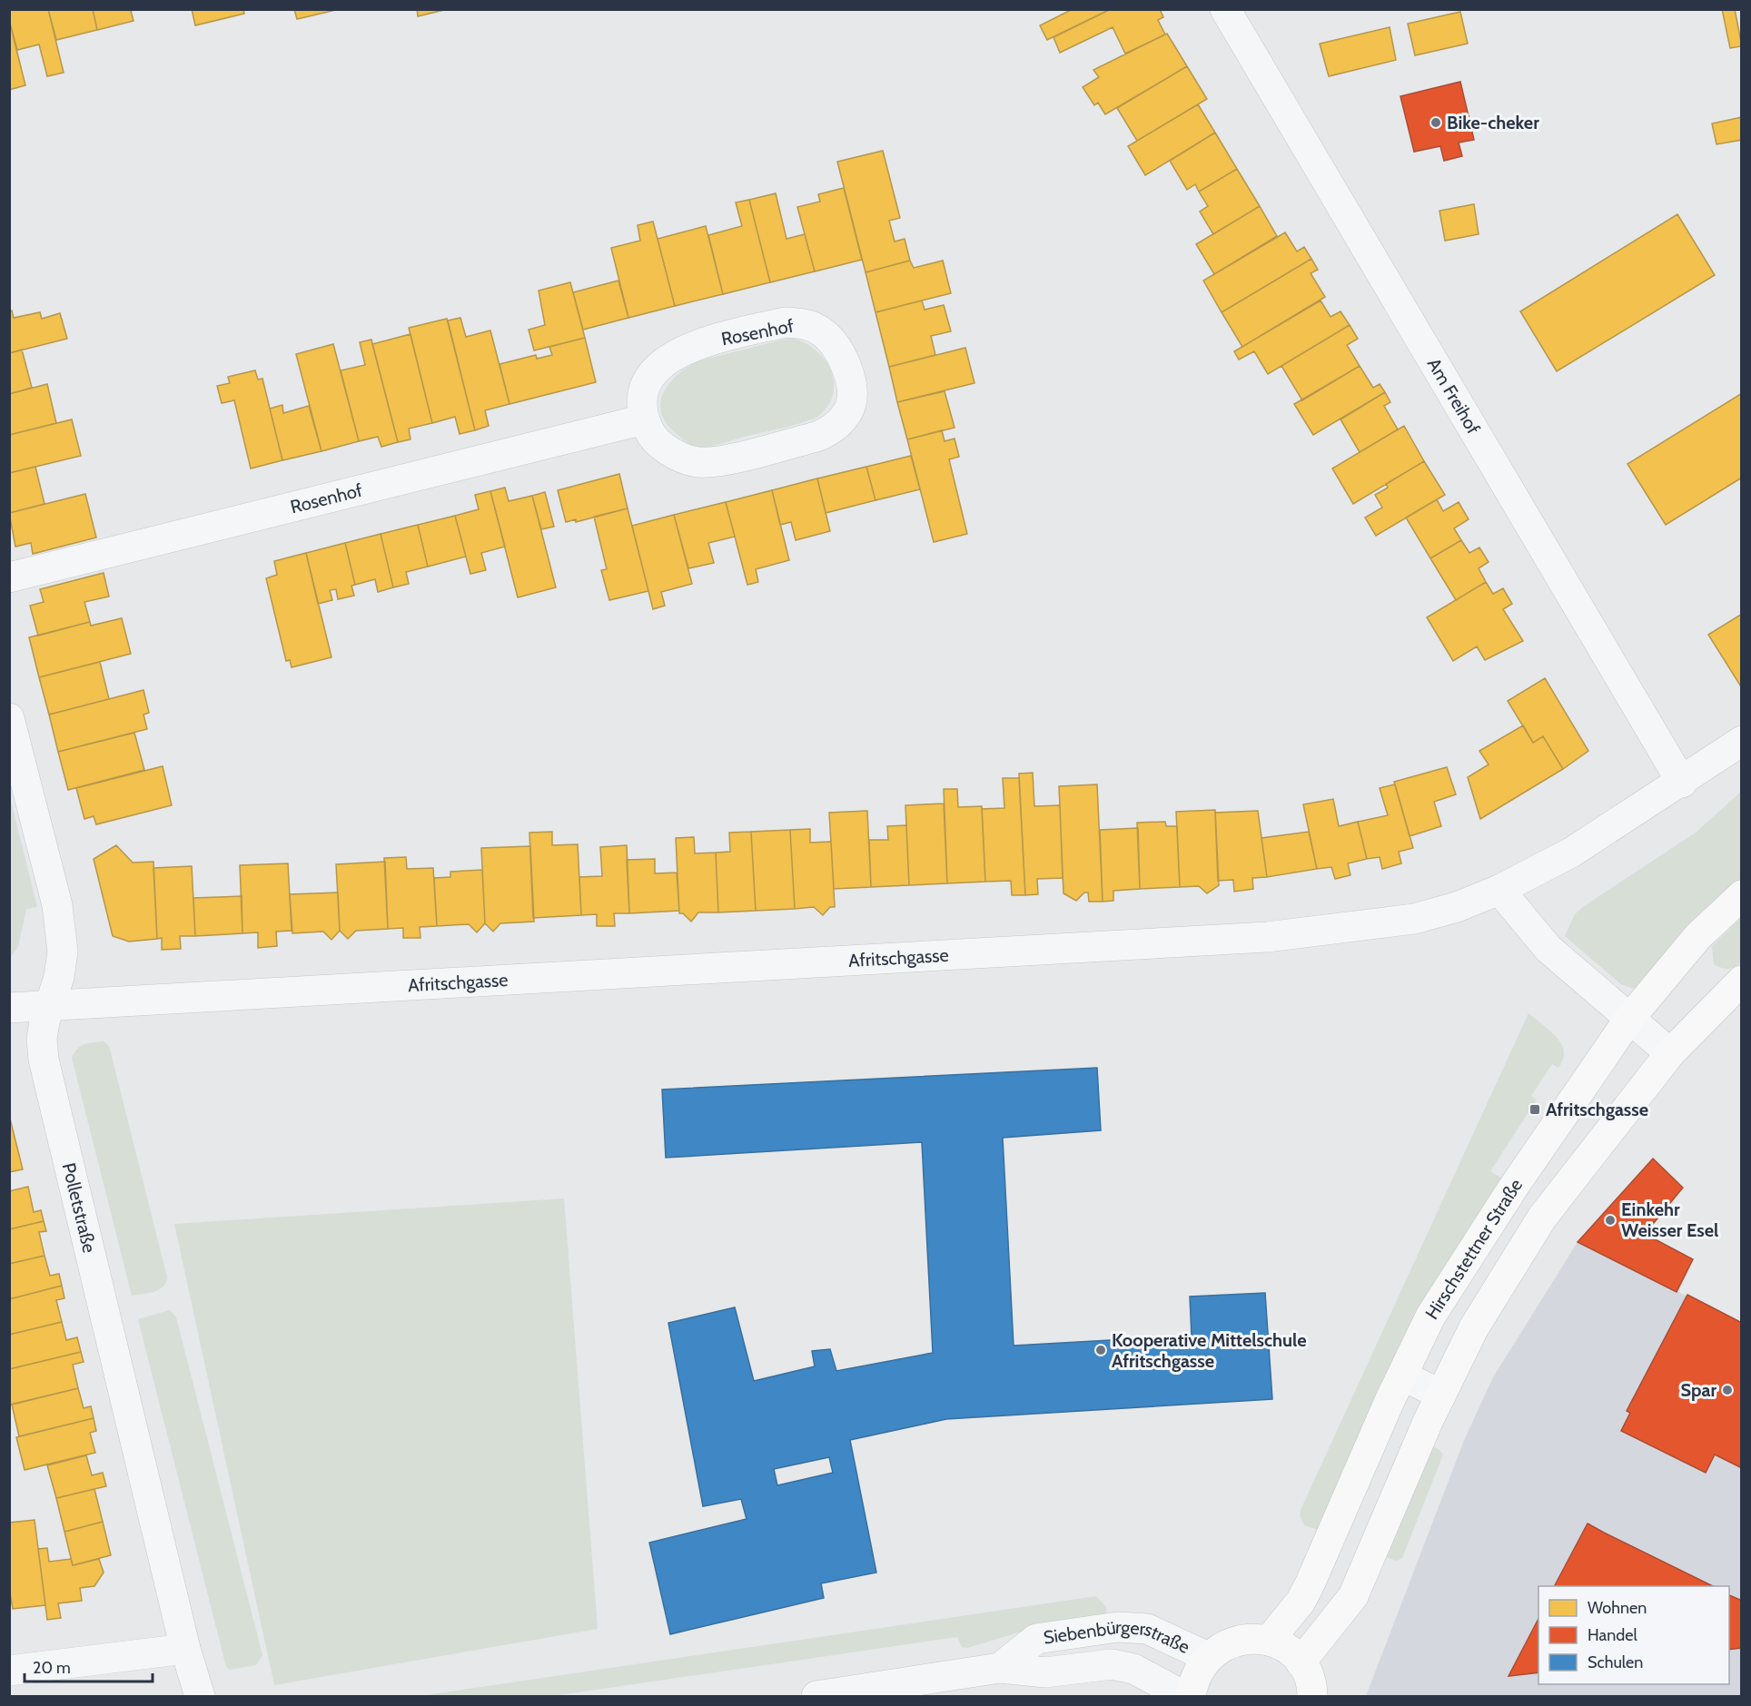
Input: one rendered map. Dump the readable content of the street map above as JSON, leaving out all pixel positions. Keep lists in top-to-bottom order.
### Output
{
  "streets": {
    "main road": ["Hirschstettner Straße"],
    "street": [
      "Rosenhof",
      "Am Freihof",
      "Afritschgasse",
      "Polletstraße",
      "Siebenbürgerstraße"
    ]
  },
  "crossings": [
    ["Am Freihof", "Afritschgasse"],
    ["Afritschgasse", "Polletstraße"]
  ],
  "places": {
    "other": [
      "Bike-cheker",
      "Einkehr Weisser Esel",
      "Kooperative Mittelschule Afritschgasse",
      "Spar"
    ],
    "transit": ["Afritschgasse"]
  },
  "legend": ["Wohnen", "Handel", "Schulen"],
  "scale_bar": "20 m"
}
